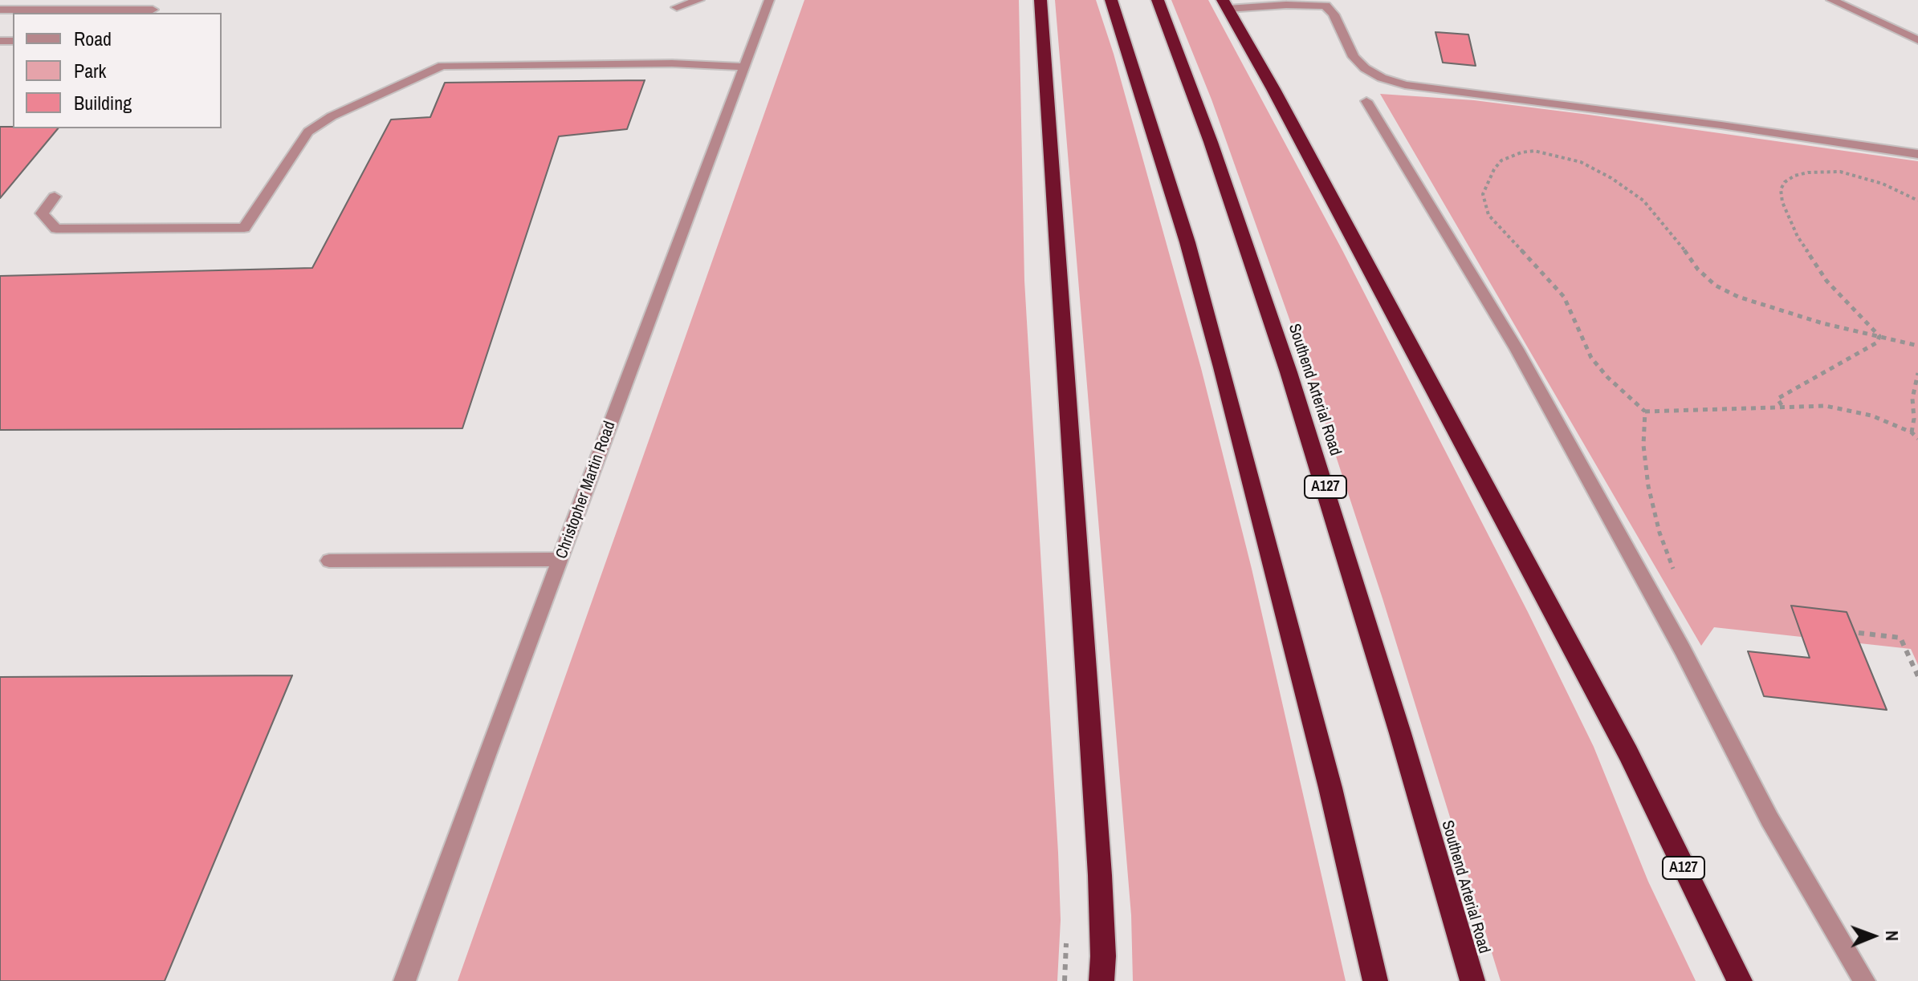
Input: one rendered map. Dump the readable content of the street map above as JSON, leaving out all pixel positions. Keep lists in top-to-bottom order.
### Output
{
  "streets": {
    "highway": ["Southend Arterial Road", "A127"],
    "street": ["Christopher Martin Road"]
  },
  "legend": ["Road", "Park", "Building"],
  "north": "right"
}
